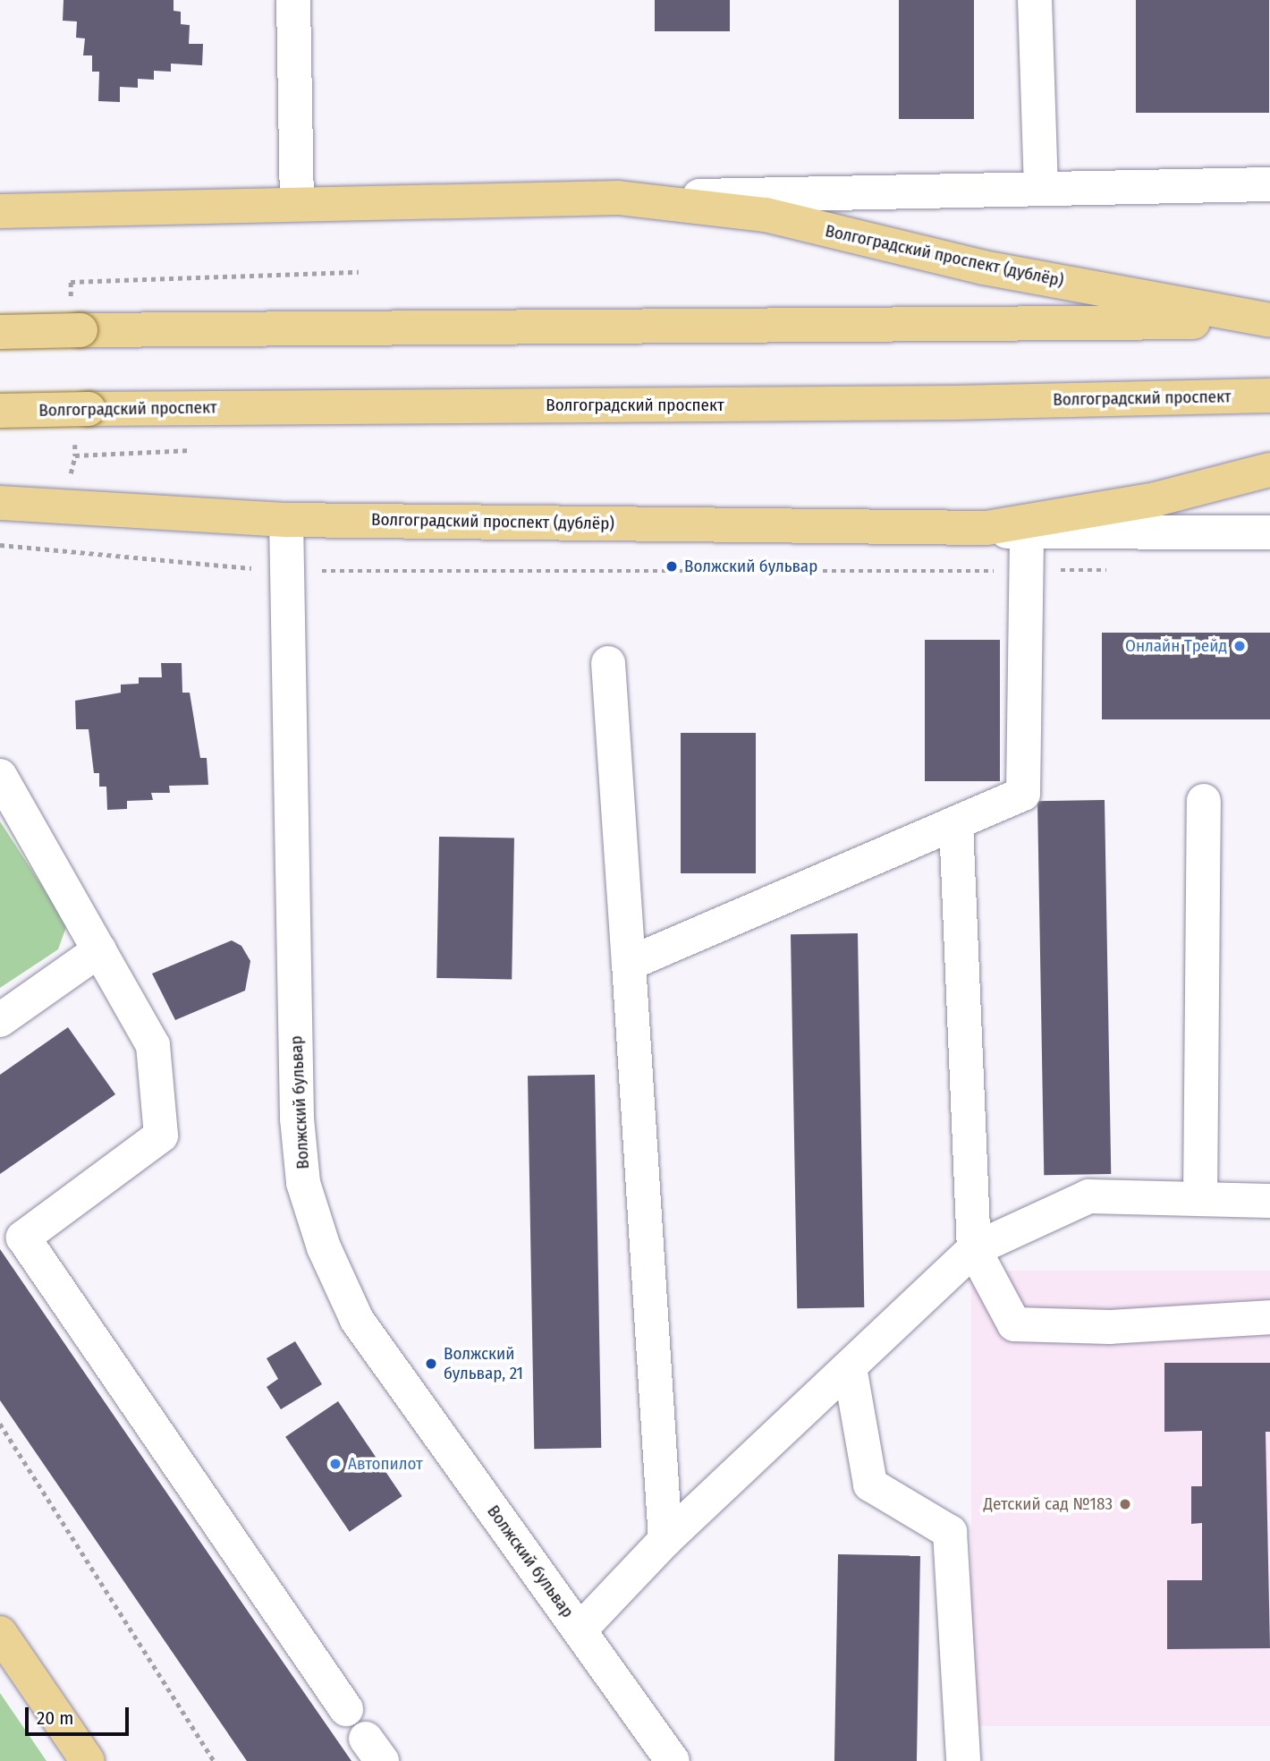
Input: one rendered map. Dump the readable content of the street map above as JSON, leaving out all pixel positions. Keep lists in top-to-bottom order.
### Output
{
  "streets": {
    "main road": ["Волгоградский проспект (дублёр)", "Волгоградский проспект"],
    "street": ["Волжский бульвар"]
  },
  "crossings": [
    ["Волгоградский проспект (дублёр)", "Волжский бульвар"]
  ],
  "places": [
    "Волжский бульвар",
    "Онлайн Трейд",
    "Волжский бульвар, 21",
    "Автопилот",
    "Детский сад №183"
  ],
  "scale_bar": "20 m"
}
